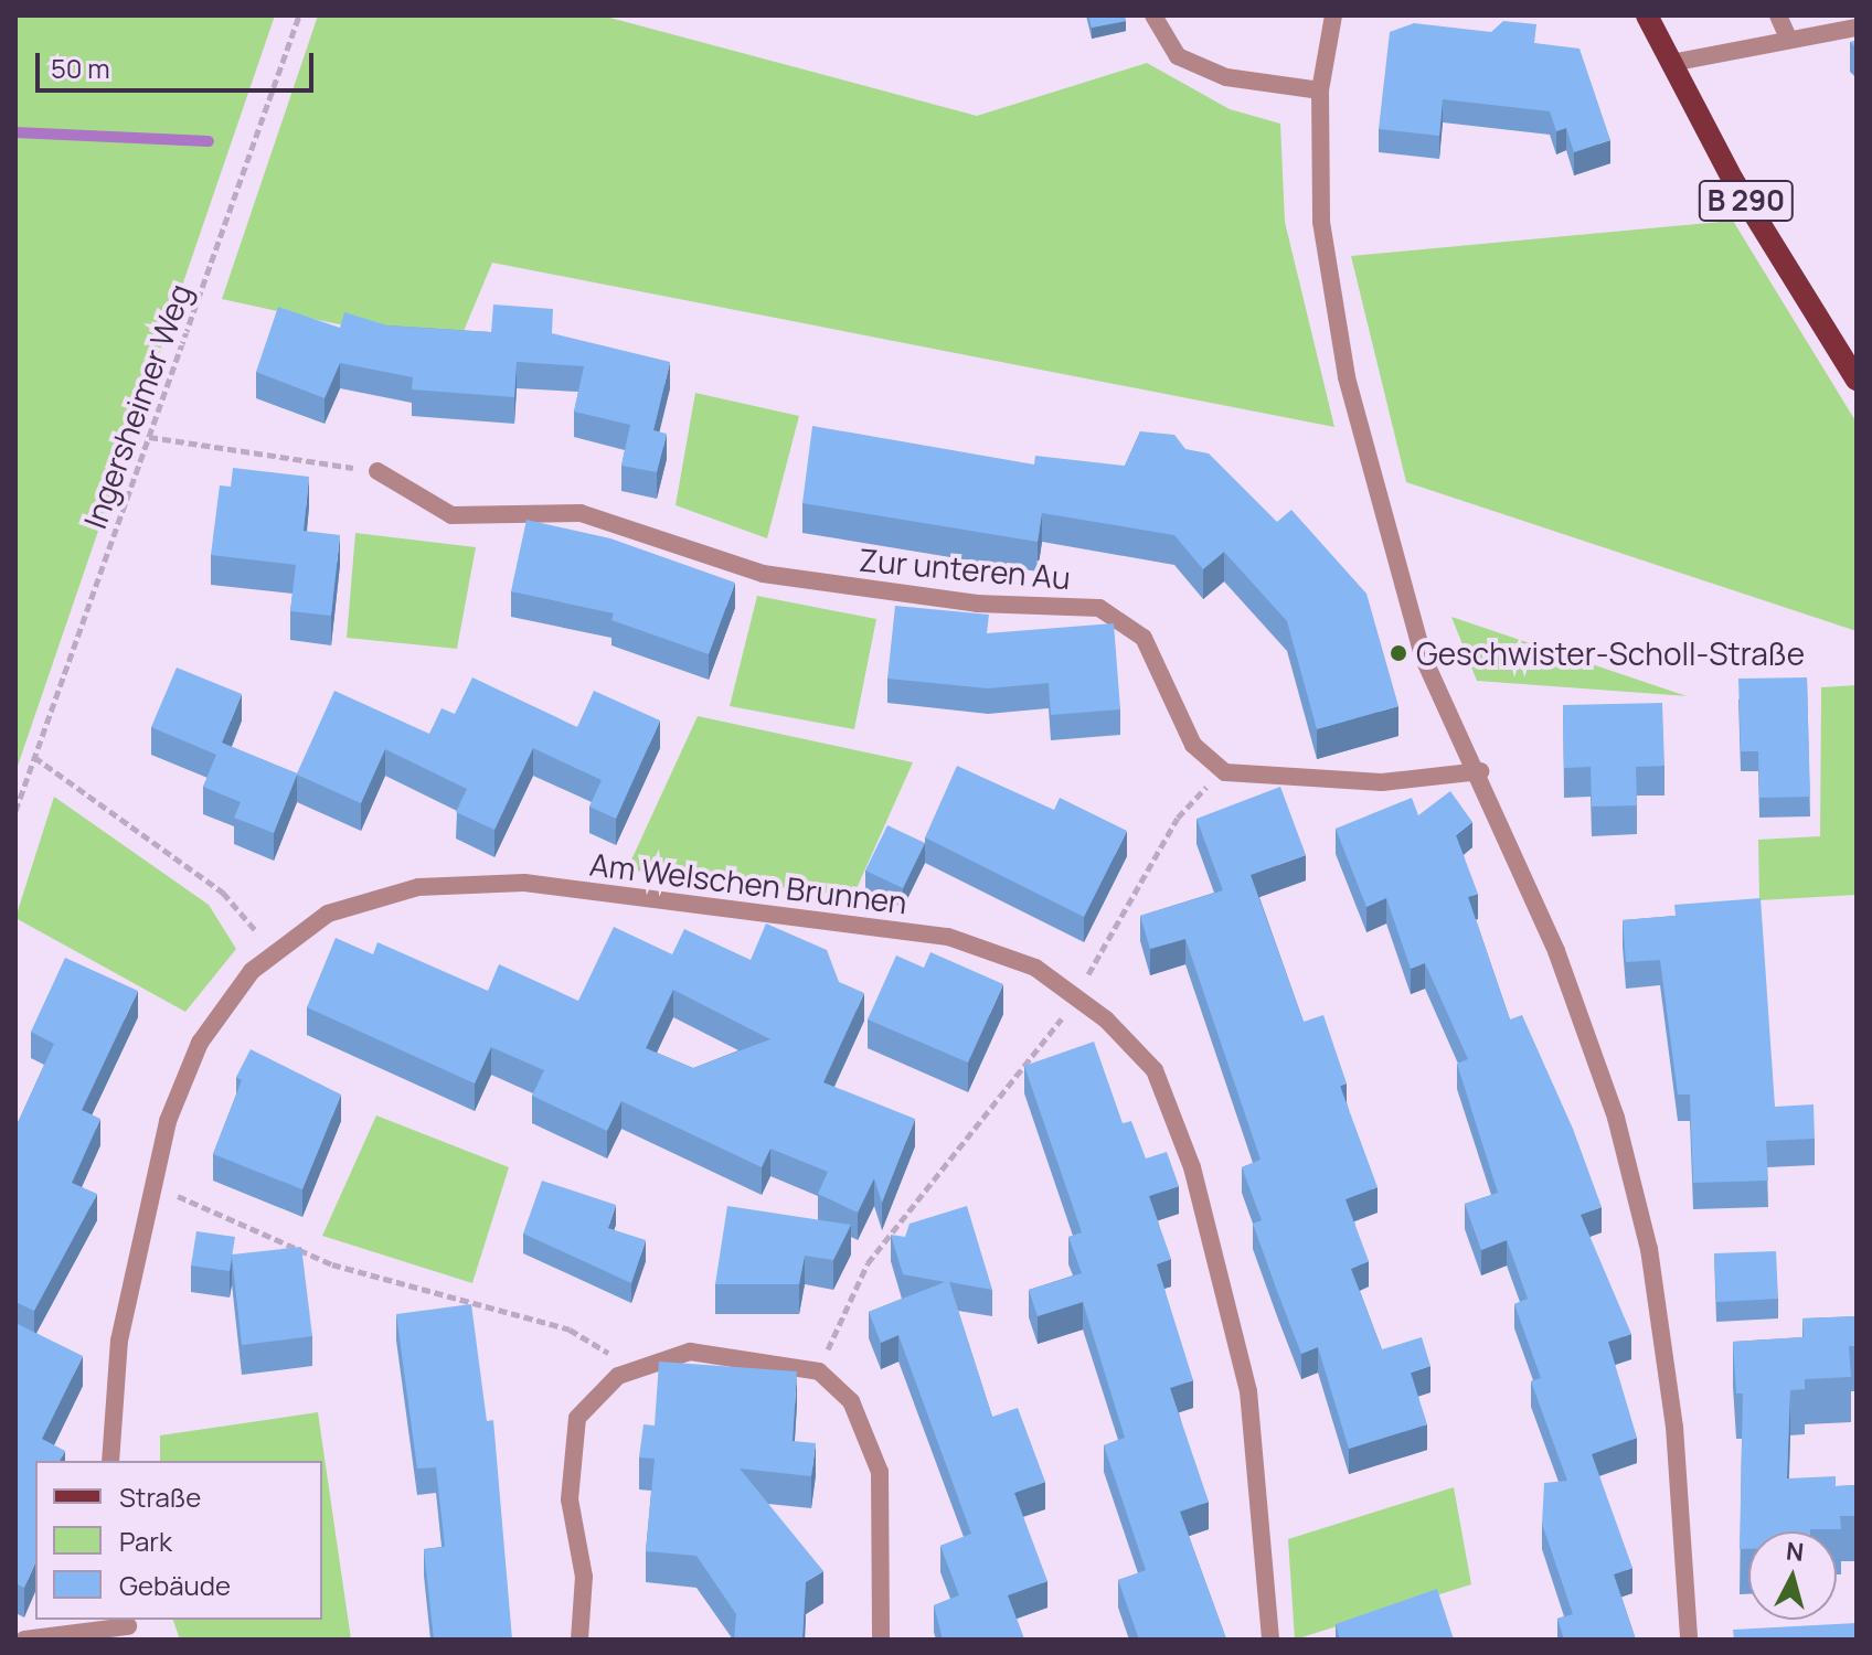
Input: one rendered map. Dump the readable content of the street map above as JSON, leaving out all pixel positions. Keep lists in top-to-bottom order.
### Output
{
  "streets": {
    "main road": ["B 290"],
    "street": ["Zur unteren Au", "Am Welschen Brunnen"],
    "path": ["Ingersheimer Weg"]
  },
  "places": ["Geschwister-Scholl-Straße"],
  "legend": ["Straße", "Park", "Gebäude"],
  "scale_bar": "50 m",
  "north": "top"
}
